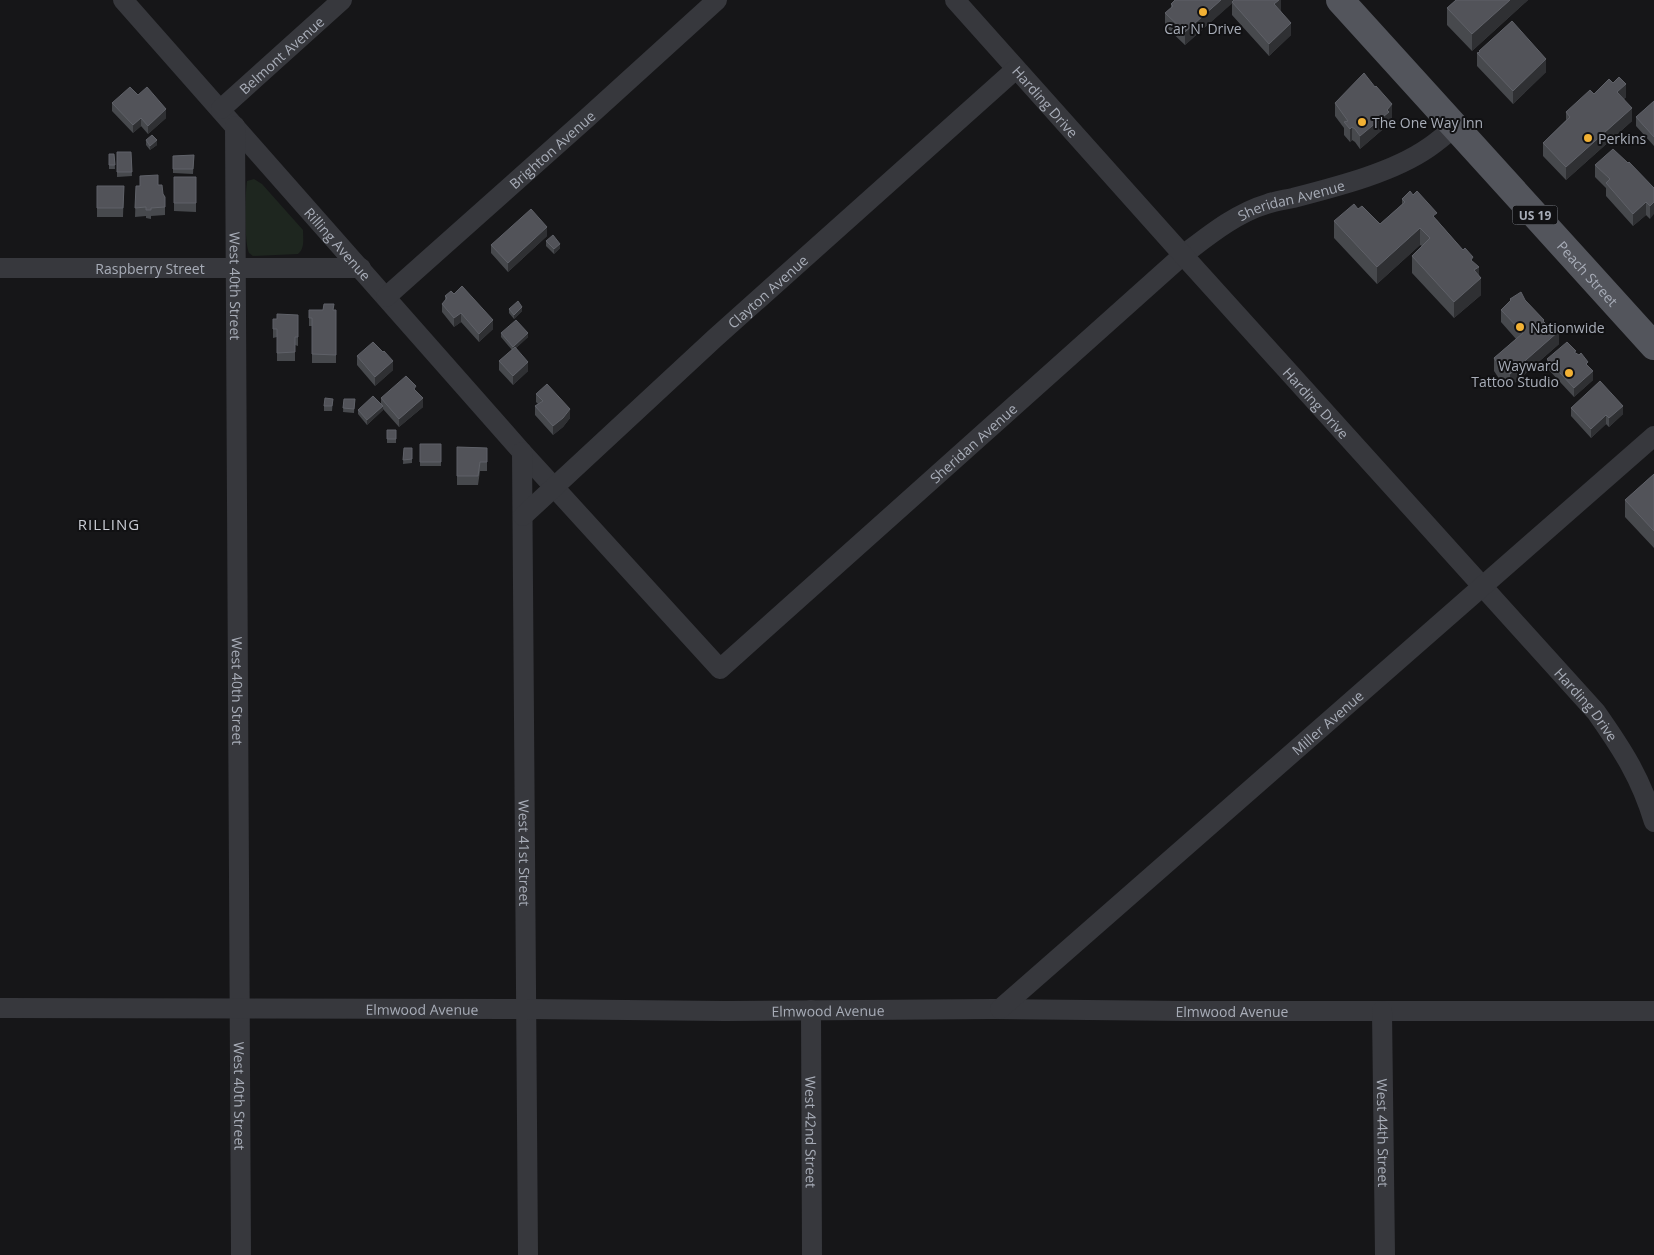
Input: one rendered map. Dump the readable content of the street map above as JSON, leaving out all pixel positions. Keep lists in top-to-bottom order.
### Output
{
  "streets": {
    "main road": ["US 19", "Peach Street"],
    "street": [
      "Belmont Avenue",
      "Harding Drive",
      "Brighton Avenue",
      "Sheridan Avenue",
      "Rilling Avenue",
      "Raspberry Street",
      "West 40th Street",
      "Clayton Avenue",
      "Miller Avenue",
      "West 41st Street",
      "Elmwood Avenue",
      "West 42nd Street",
      "West 44th Street"
    ]
  },
  "crossings": [
    ["Belmont Avenue", "Rilling Avenue"],
    ["Harding Drive", "Sheridan Avenue"],
    ["Harding Drive", "Clayton Avenue"],
    ["Harding Drive", "Miller Avenue"],
    ["Brighton Avenue", "Rilling Avenue"],
    ["Sheridan Avenue", "Rilling Avenue"],
    ["Sheridan Avenue", "Peach Street"],
    ["Sheridan Avenue", "Clayton Avenue"],
    ["Rilling Avenue", "Raspberry Street"],
    ["Rilling Avenue", "West 40th Street"],
    ["Rilling Avenue", "Clayton Avenue"],
    ["Rilling Avenue", "West 41st Street"],
    ["Raspberry Street", "West 40th Street"],
    ["West 40th Street", "Elmwood Avenue"],
    ["Clayton Avenue", "West 41st Street"],
    ["Miller Avenue", "Elmwood Avenue"],
    ["West 41st Street", "Elmwood Avenue"],
    ["Elmwood Avenue", "West 42nd Street"],
    ["Elmwood Avenue", "West 44th Street"]
  ],
  "districts": ["RILLING"],
  "places": [
    "Car N' Drive",
    "The One Way Inn",
    "Perkins",
    "Nationwide",
    "Wayward Tattoo Studio"
  ]
}
